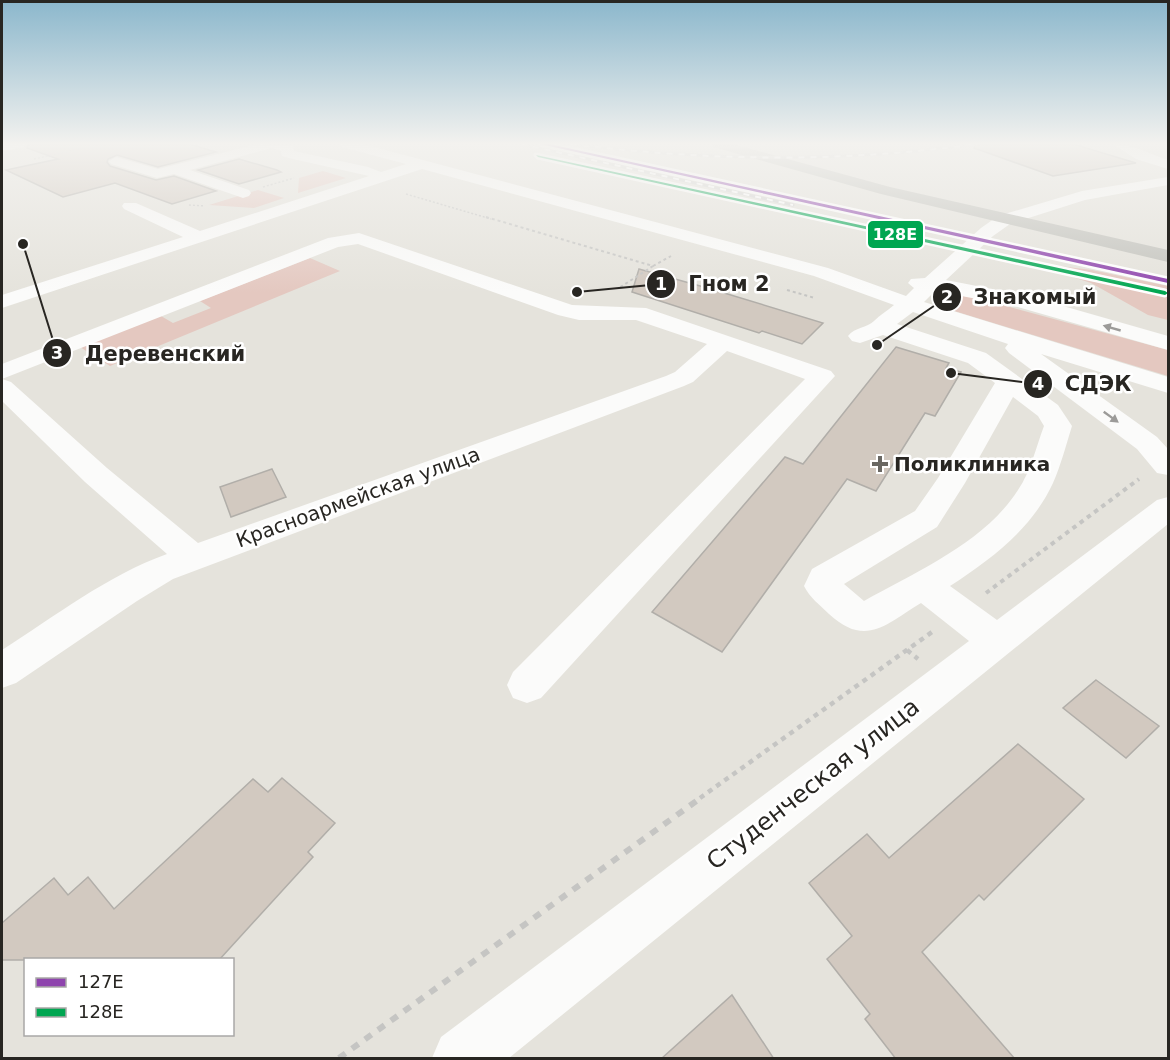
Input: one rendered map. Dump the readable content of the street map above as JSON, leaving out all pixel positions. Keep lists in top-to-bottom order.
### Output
{
  "streets": {
    "street": ["Красноармейская улица", "Студенческая улица"]
  },
  "places": {
    "other": [
      "Деревенский",
      "Гном 2",
      "Знакомый",
      "СДЭК"
    ],
    "health": ["Поликлиника"]
  },
  "lines": ["transit line 127Е", "transit line 128Е"],
  "legend": ["127Е", "128Е"]
}
